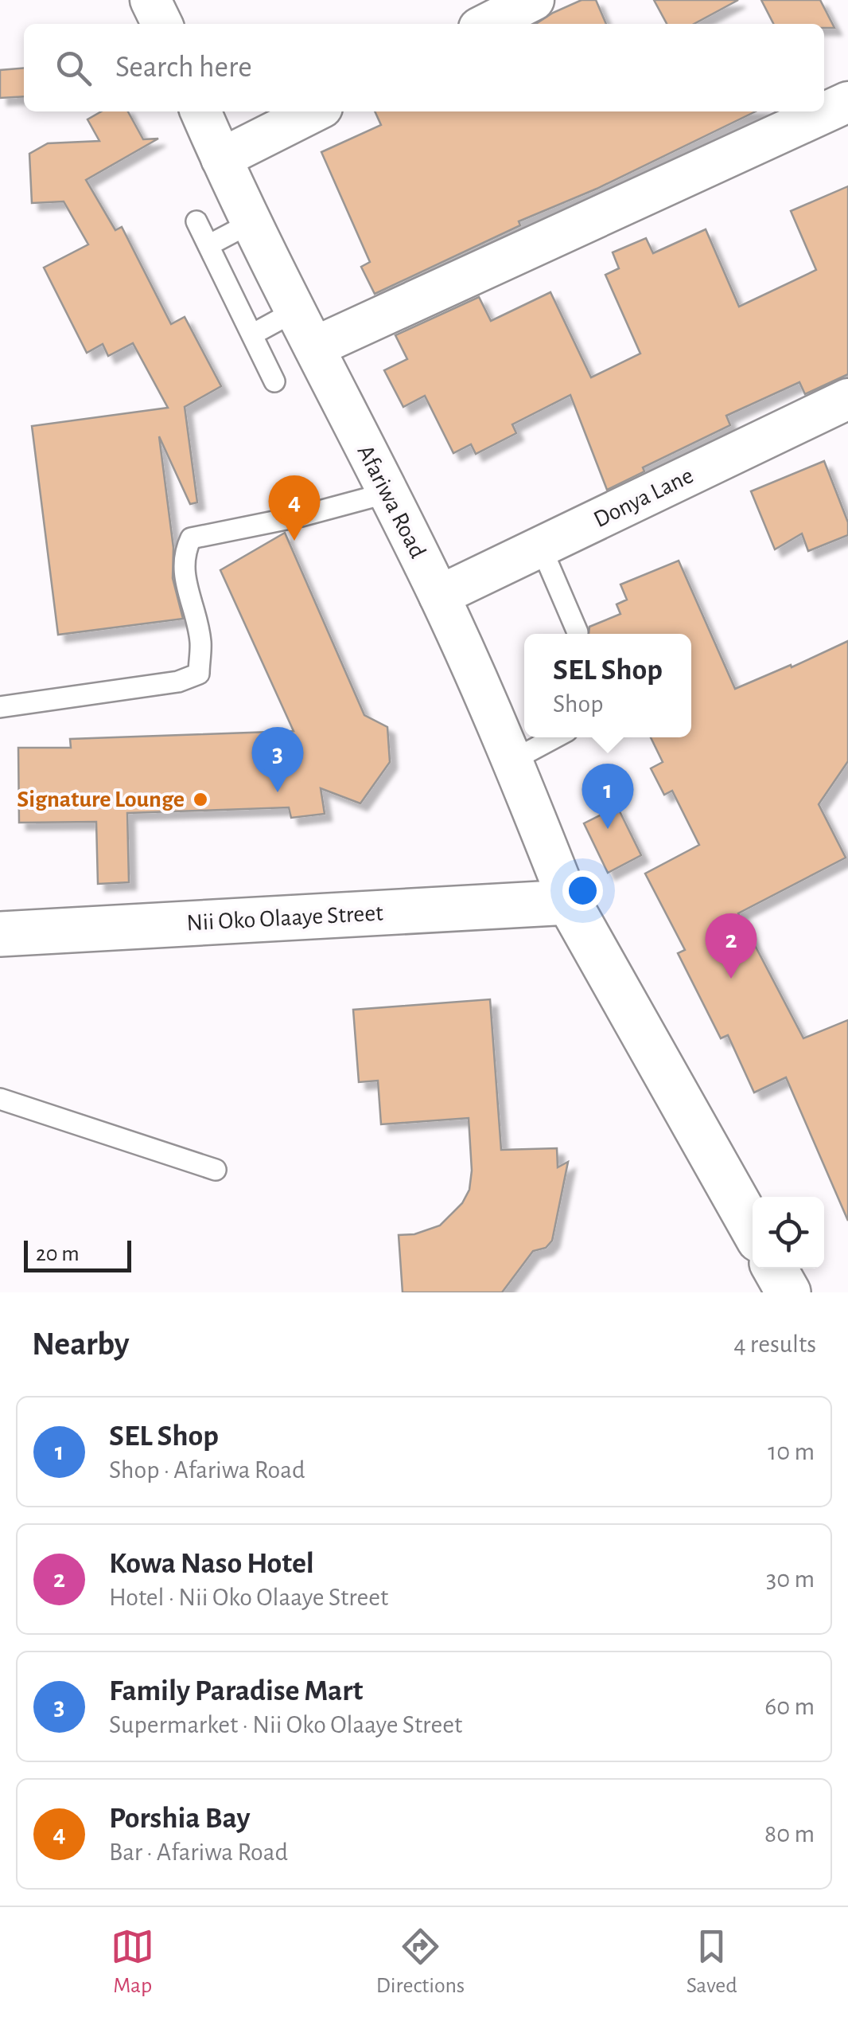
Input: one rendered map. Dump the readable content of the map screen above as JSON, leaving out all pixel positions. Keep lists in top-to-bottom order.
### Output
{
  "streets": {
    "street": ["Donya Lane", "Afariwa Road", "Nii Oko Olaaye Street"]
  },
  "crossings": [
    ["Donya Lane", "Afariwa Road"],
    ["Afariwa Road", "Nii Oko Olaaye Street"]
  ],
  "places": ["Signature Lounge"],
  "scale_bar": "20 m",
  "page": {
    "search": "Search here",
    "pins": [
      "4",
      "3",
      "1",
      "2"
    ],
    "popup": ["SEL Shop", "Shop"],
    "scale": "20 m",
    "heading": ["Nearby", "4 results"],
    "list": [
      {
        "mark": "1",
        "name": "SEL Shop",
        "note": "Shop · Afariwa Road",
        "value": "10 m"
      },
      {
        "mark": "2",
        "name": "Kowa Naso Hotel",
        "note": "Hotel · Nii Oko Olaaye Street",
        "value": "30 m"
      },
      {
        "mark": "3",
        "name": "Family Paradise Mart",
        "note": "Supermarket · Nii Oko Olaaye Street",
        "value": "60 m"
      },
      {
        "mark": "4",
        "name": "Porshia Bay",
        "note": "Bar · Afariwa Road",
        "value": "80 m"
      }
    ],
    "nav": ["Map", "Directions", "Saved"]
  }
}
